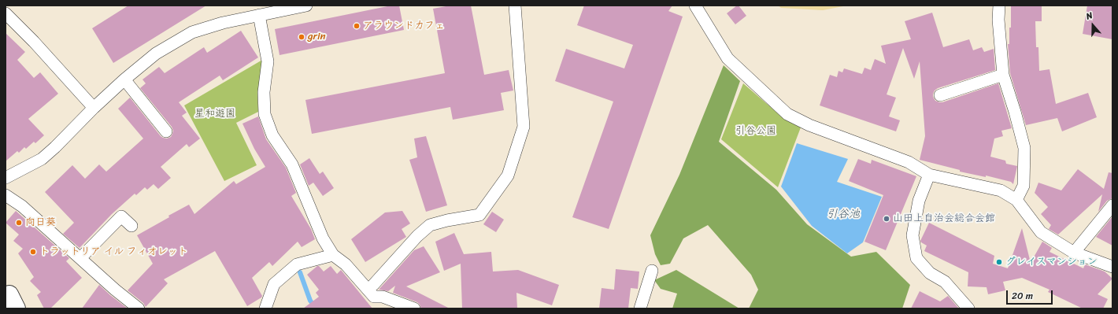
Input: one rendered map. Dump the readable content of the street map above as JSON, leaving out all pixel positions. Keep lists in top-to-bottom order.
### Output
{
  "water": ["引谷池"],
  "parks": ["星和遊園", "引谷公園"],
  "places": [
    "アラウンドカフェ",
    "grin",
    "山田上自治会総合会館",
    "向日葵",
    "トラットリア イル フィオレット",
    "グレイスマンション"
  ],
  "scale_bar": "20 m",
  "north": "top"
}
